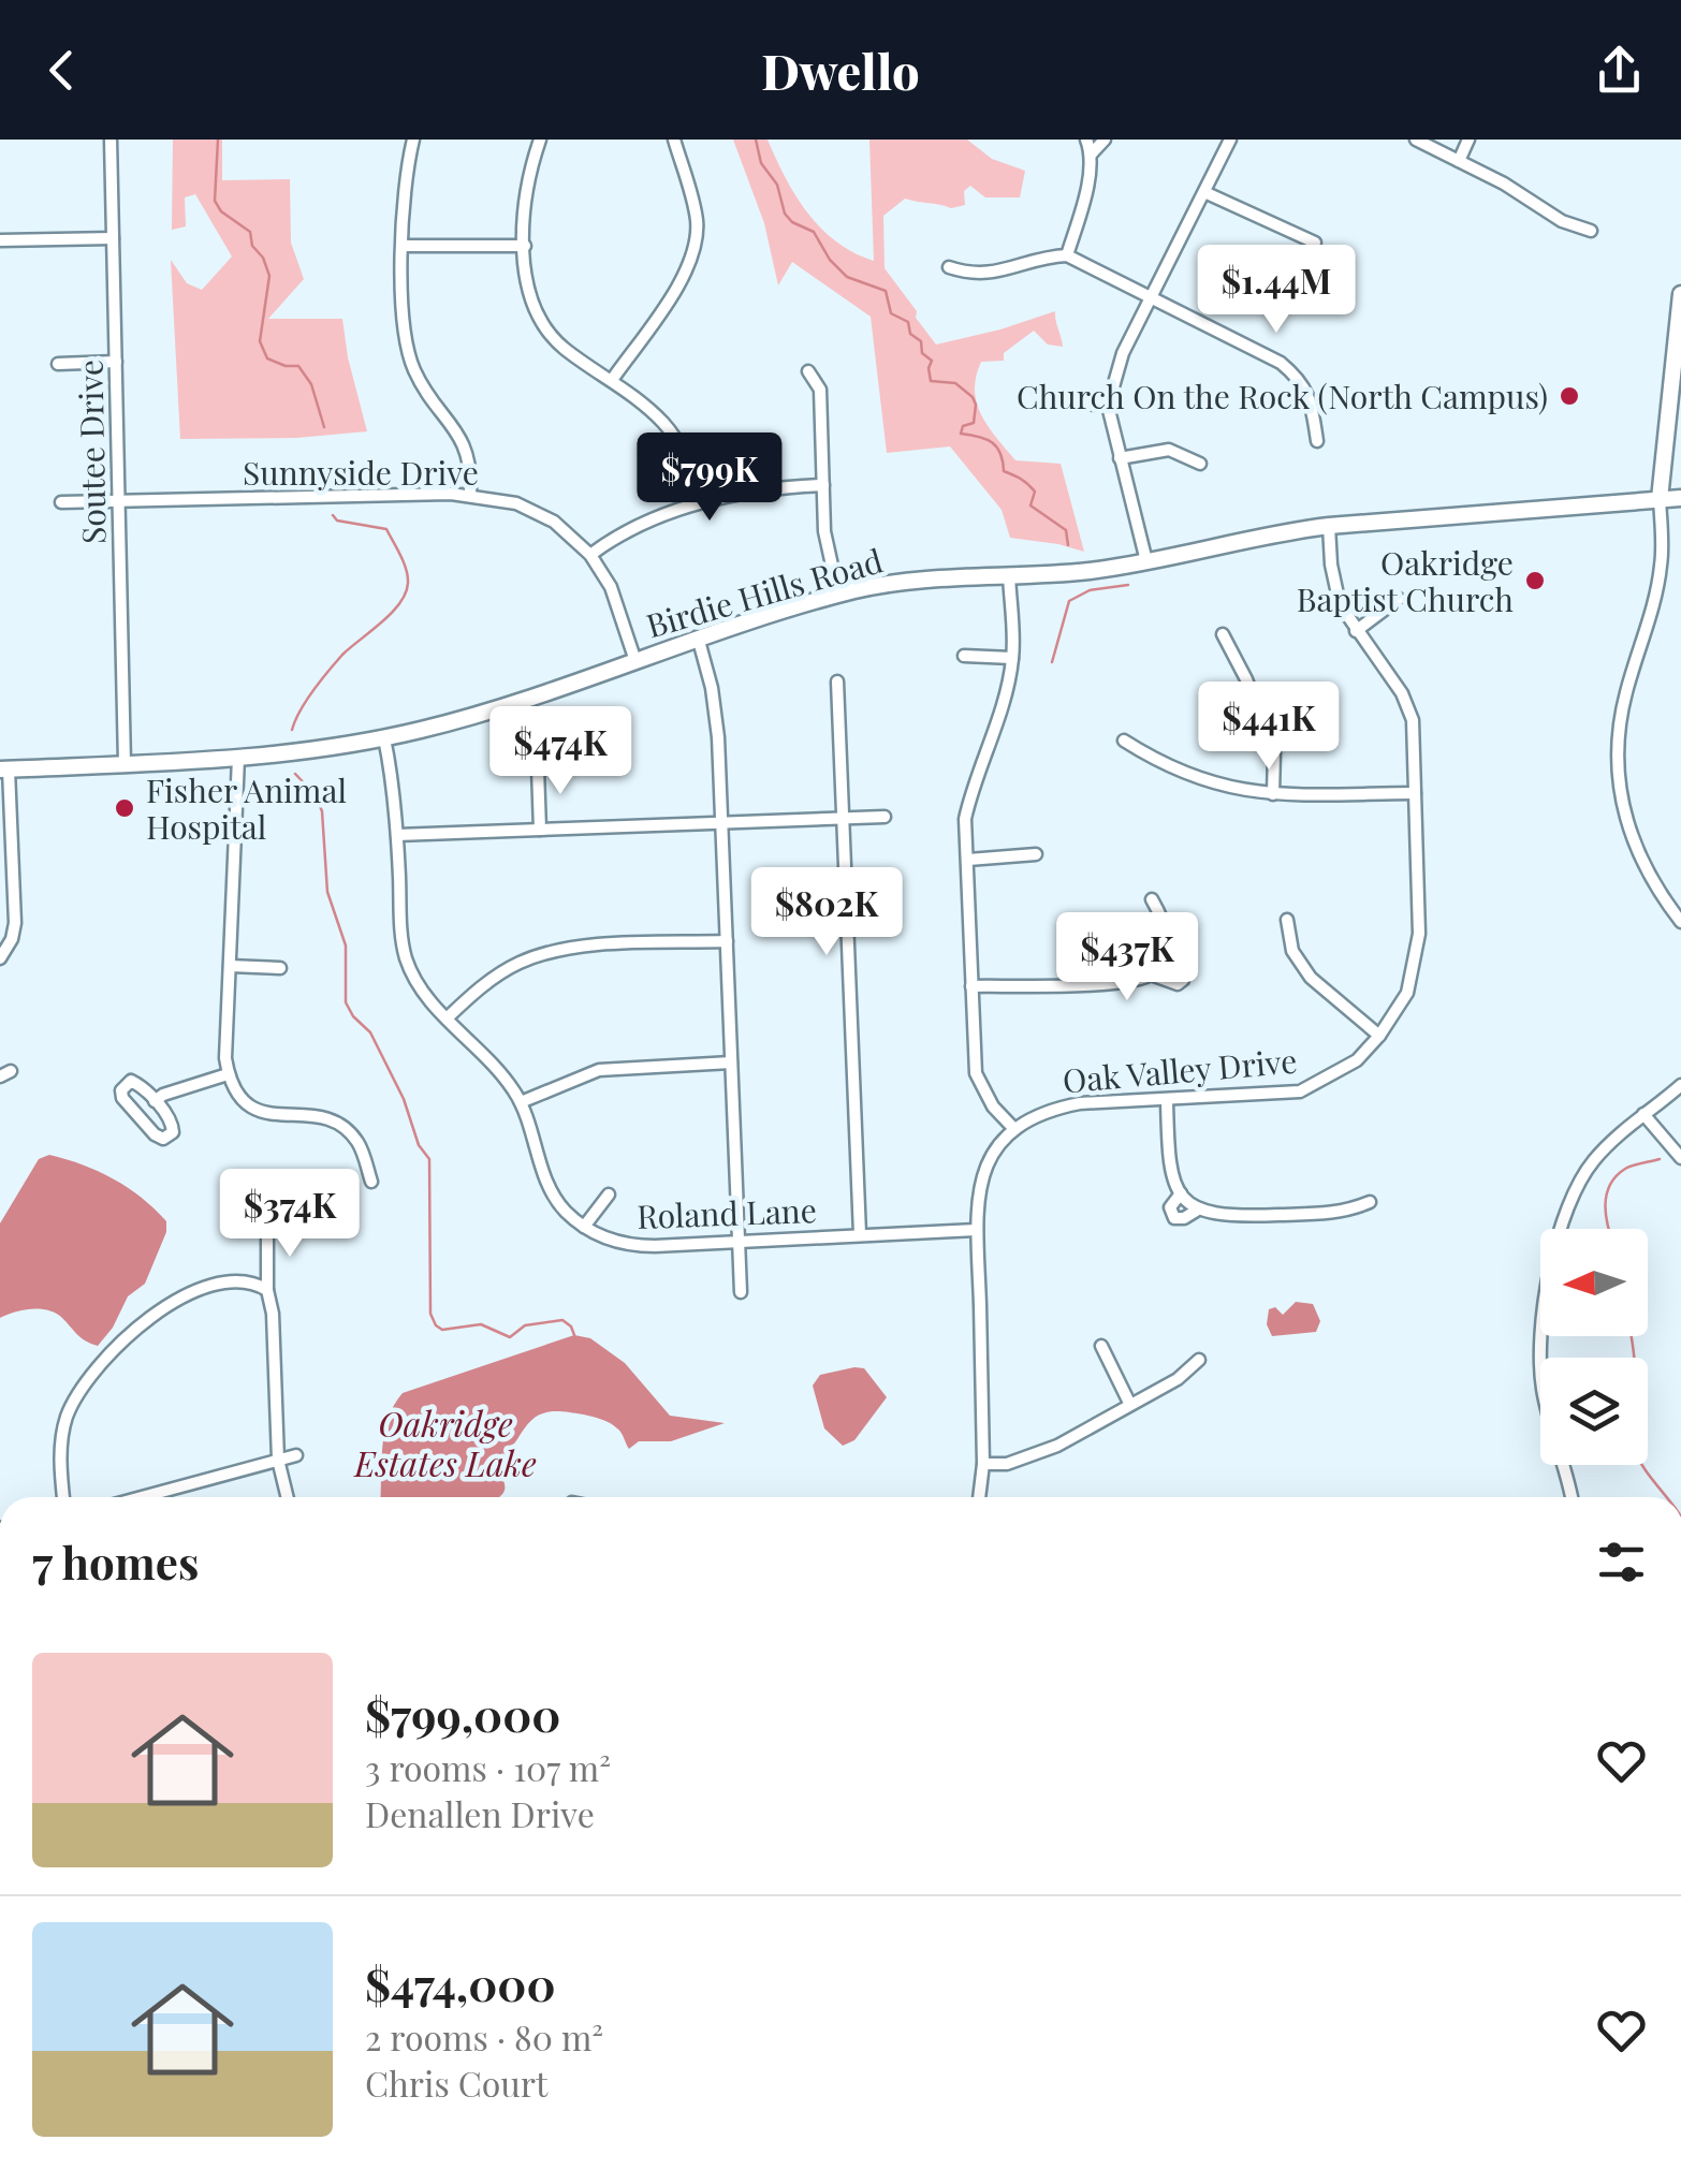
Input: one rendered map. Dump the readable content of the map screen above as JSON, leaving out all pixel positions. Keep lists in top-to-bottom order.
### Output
{
  "streets": {
    "main road": ["Birdie Hills Road"],
    "street": [
      "Soutee Drive",
      "Sunnyside Drive",
      "Oak Valley Drive",
      "Roland Lane"
    ]
  },
  "crossings": [
    ["Soutee Drive", "Sunnyside Drive"],
    ["Soutee Drive", "Birdie Hills Road"],
    ["Sunnyside Drive", "Birdie Hills Road"],
    ["Birdie Hills Road", "Oak Valley Drive"],
    ["Birdie Hills Road", "Roland Lane"]
  ],
  "water": ["Oakridge Estates Lake"],
  "places": ["Church On the Rock (North Campus)", "Oakridge Baptist Church", "Fisher Animal Hospital"],
  "north": "left",
  "page": {
    "header": "Dwello",
    "price": [
      "$1.44M",
      "$799K",
      "$441K",
      "$474K",
      "$802K",
      "$437K",
      "$374K"
    ],
    "heading": "7 homes",
    "list": [
      {
        "name": "$799,000",
        "note": "3 rooms · 107 m² · Denallen Drive"
      },
      {
        "name": "$474,000",
        "note": "2 rooms · 80 m² · Chris Court"
      }
    ]
  }
}
